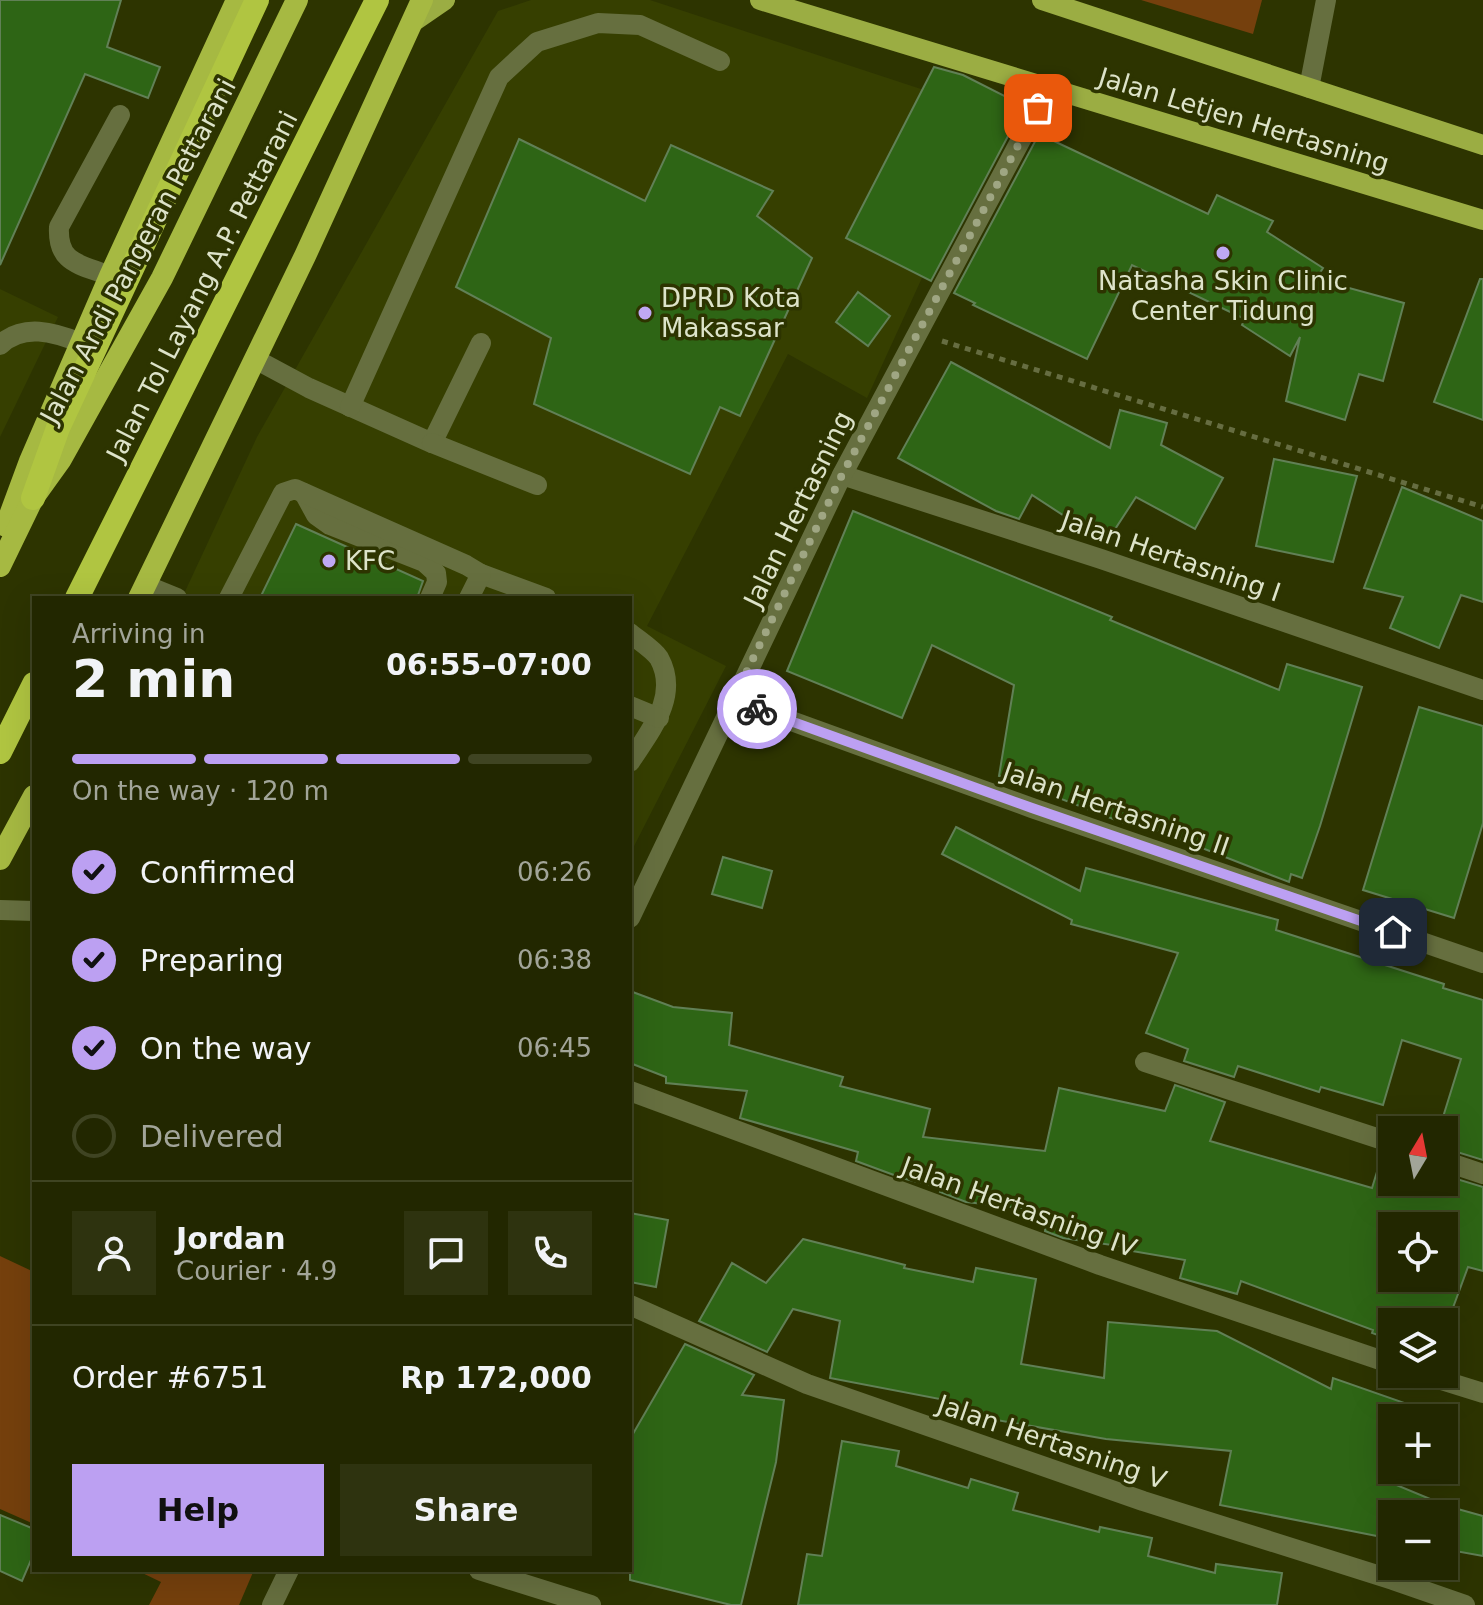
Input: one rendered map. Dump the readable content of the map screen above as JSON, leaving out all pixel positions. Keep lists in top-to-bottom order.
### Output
{
  "streets": {
    "highway": ["Jalan Andi Pangeran Pettarani", "Jalan Tol Layang A.P. Pettarani"],
    "main road": ["Jalan Letjen Hertasning"],
    "street": [
      "Jalan Hertasning",
      "Jalan Hertasning I",
      "Jalan Hertasning II",
      "Jalan Hertasning IV",
      "Jalan Hertasning V"
    ]
  },
  "crossings": [
    ["Jalan Letjen Hertasning", "Jalan Hertasning"],
    ["Jalan Hertasning", "Jalan Hertasning I"],
    ["Jalan Hertasning", "Jalan Hertasning II"]
  ],
  "places": ["Natasha Skin Clinic Center Tidung", "DPRD Kota Makassar", "KFC"],
  "north": "top",
  "page": {
    "heading": ["2 min", "Arriving in", "06:55–07:00"],
    "panel": [
      "Jordan",
      "Courier · 4.9",
      "Order #6751",
      "Rp 172,000"
    ],
    "bar": "On the way · 120 m",
    "list": [
      ["Confirmed", "06:26"],
      ["Preparing", "06:38"],
      ["On the way", "06:45"],
      "Delivered"
    ],
    "map_buttons": ["+", "−"],
    "buttons": ["Help", "Share"]
  }
}
